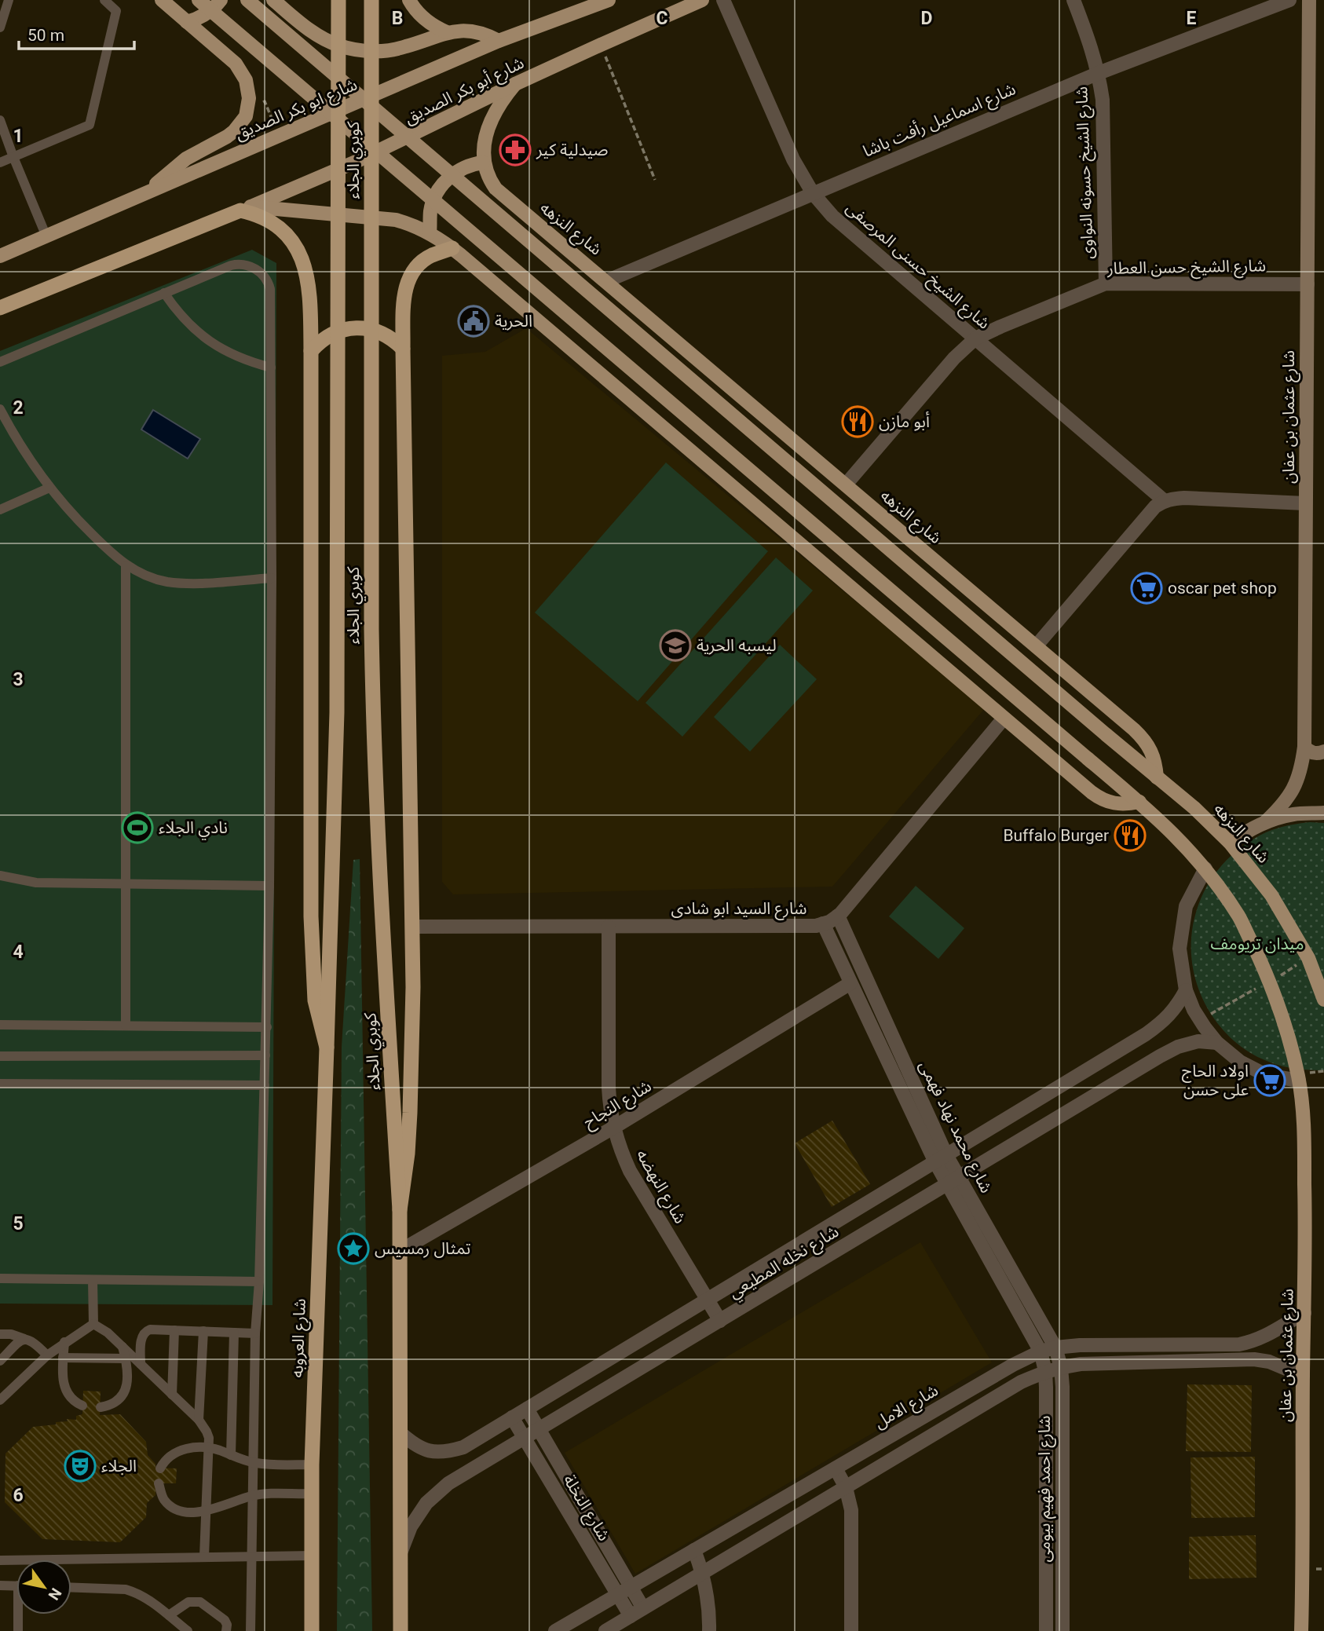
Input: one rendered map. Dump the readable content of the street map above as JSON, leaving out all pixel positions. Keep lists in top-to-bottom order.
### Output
{
  "streets": {
    "highway": ["كوبري الجلاء", "شارع العروبه"],
    "main road": [
      "شارع أبو بكر الصديق",
      "شارع ابو بكر الصديق",
      "شارع النزهه",
      "شارع عثمان بن عفان"
    ],
    "street": [
      "شارع اسماعيل رأفت باشا",
      "شارع الشيخ حسونه النواوى",
      "شارع الشيخ حسنى المرصفى",
      "شارع الشيخ حسن العطار",
      "شارع السيد ابو شادى",
      "شارع النجاح",
      "شارع محمد نهاد فهمى",
      "شارع النهضه",
      "شارع نخله المطيعي",
      "شارع الامل",
      "شارع احمد فهيم بيومى",
      "شارع النخلة"
    ]
  },
  "crossings": [
    ["شارع اسماعيل رأفت باشا", "شارع الشيخ حسونه النواوى"],
    ["شارع اسماعيل رأفت باشا", "شارع النزهه"],
    ["شارع اسماعيل رأفت باشا", "شارع الشيخ حسنى المرصفى"],
    ["كوبري الجلاء", "شارع العروبه"],
    ["شارع الشيخ حسونه النواوى", "شارع الشيخ حسن العطار"],
    ["شارع النزهه", "شارع الشيخ حسن العطار"],
    ["شارع الشيخ حسنى المرصفى", "شارع الشيخ حسن العطار"],
    ["شارع الشيخ حسن العطار", "شارع عثمان بن عفان"],
    ["شارع عثمان بن عفان", "شارع الامل"],
    ["شارع السيد ابو شادى", "شارع محمد نهاد فهمى"],
    ["شارع السيد ابو شادى", "شارع النهضه"],
    ["شارع النجاح", "شارع محمد نهاد فهمى"],
    ["شارع النجاح", "شارع النهضه"],
    ["شارع محمد نهاد فهمى", "شارع نخله المطيعي"],
    ["شارع محمد نهاد فهمى", "شارع الامل"],
    ["شارع محمد نهاد فهمى", "شارع احمد فهيم بيومى"],
    ["شارع النهضه", "شارع نخله المطيعي"],
    ["شارع نخله المطيعي", "شارع النخلة"],
    ["شارع الامل", "شارع احمد فهيم بيومى"],
    ["شارع الامل", "شارع النخلة"]
  ],
  "parks": ["ميدان تريومف"],
  "places": {
    "pharmacy": ["صيدلية كير"],
    "public building": ["الحرية"],
    "restaurant": ["أبو مازن", "Buffalo Burger"],
    "supermarket": ["oscar pet shop", "اولاد الحاج على حسن"],
    "school or university": ["ليسبه الحرية"],
    "sports": ["نادي الجلاء"],
    "place": ["تمثال رمسيس"],
    "theatre": ["الجلاء"]
  },
  "scale_bar": "50 m",
  "north": "bottom right",
  "grid": {
    "columns": [
      "B",
      "C",
      "D",
      "E"
    ],
    "rows": [
      "1",
      "2",
      "3",
      "4",
      "5",
      "6"
    ]
  }
}
